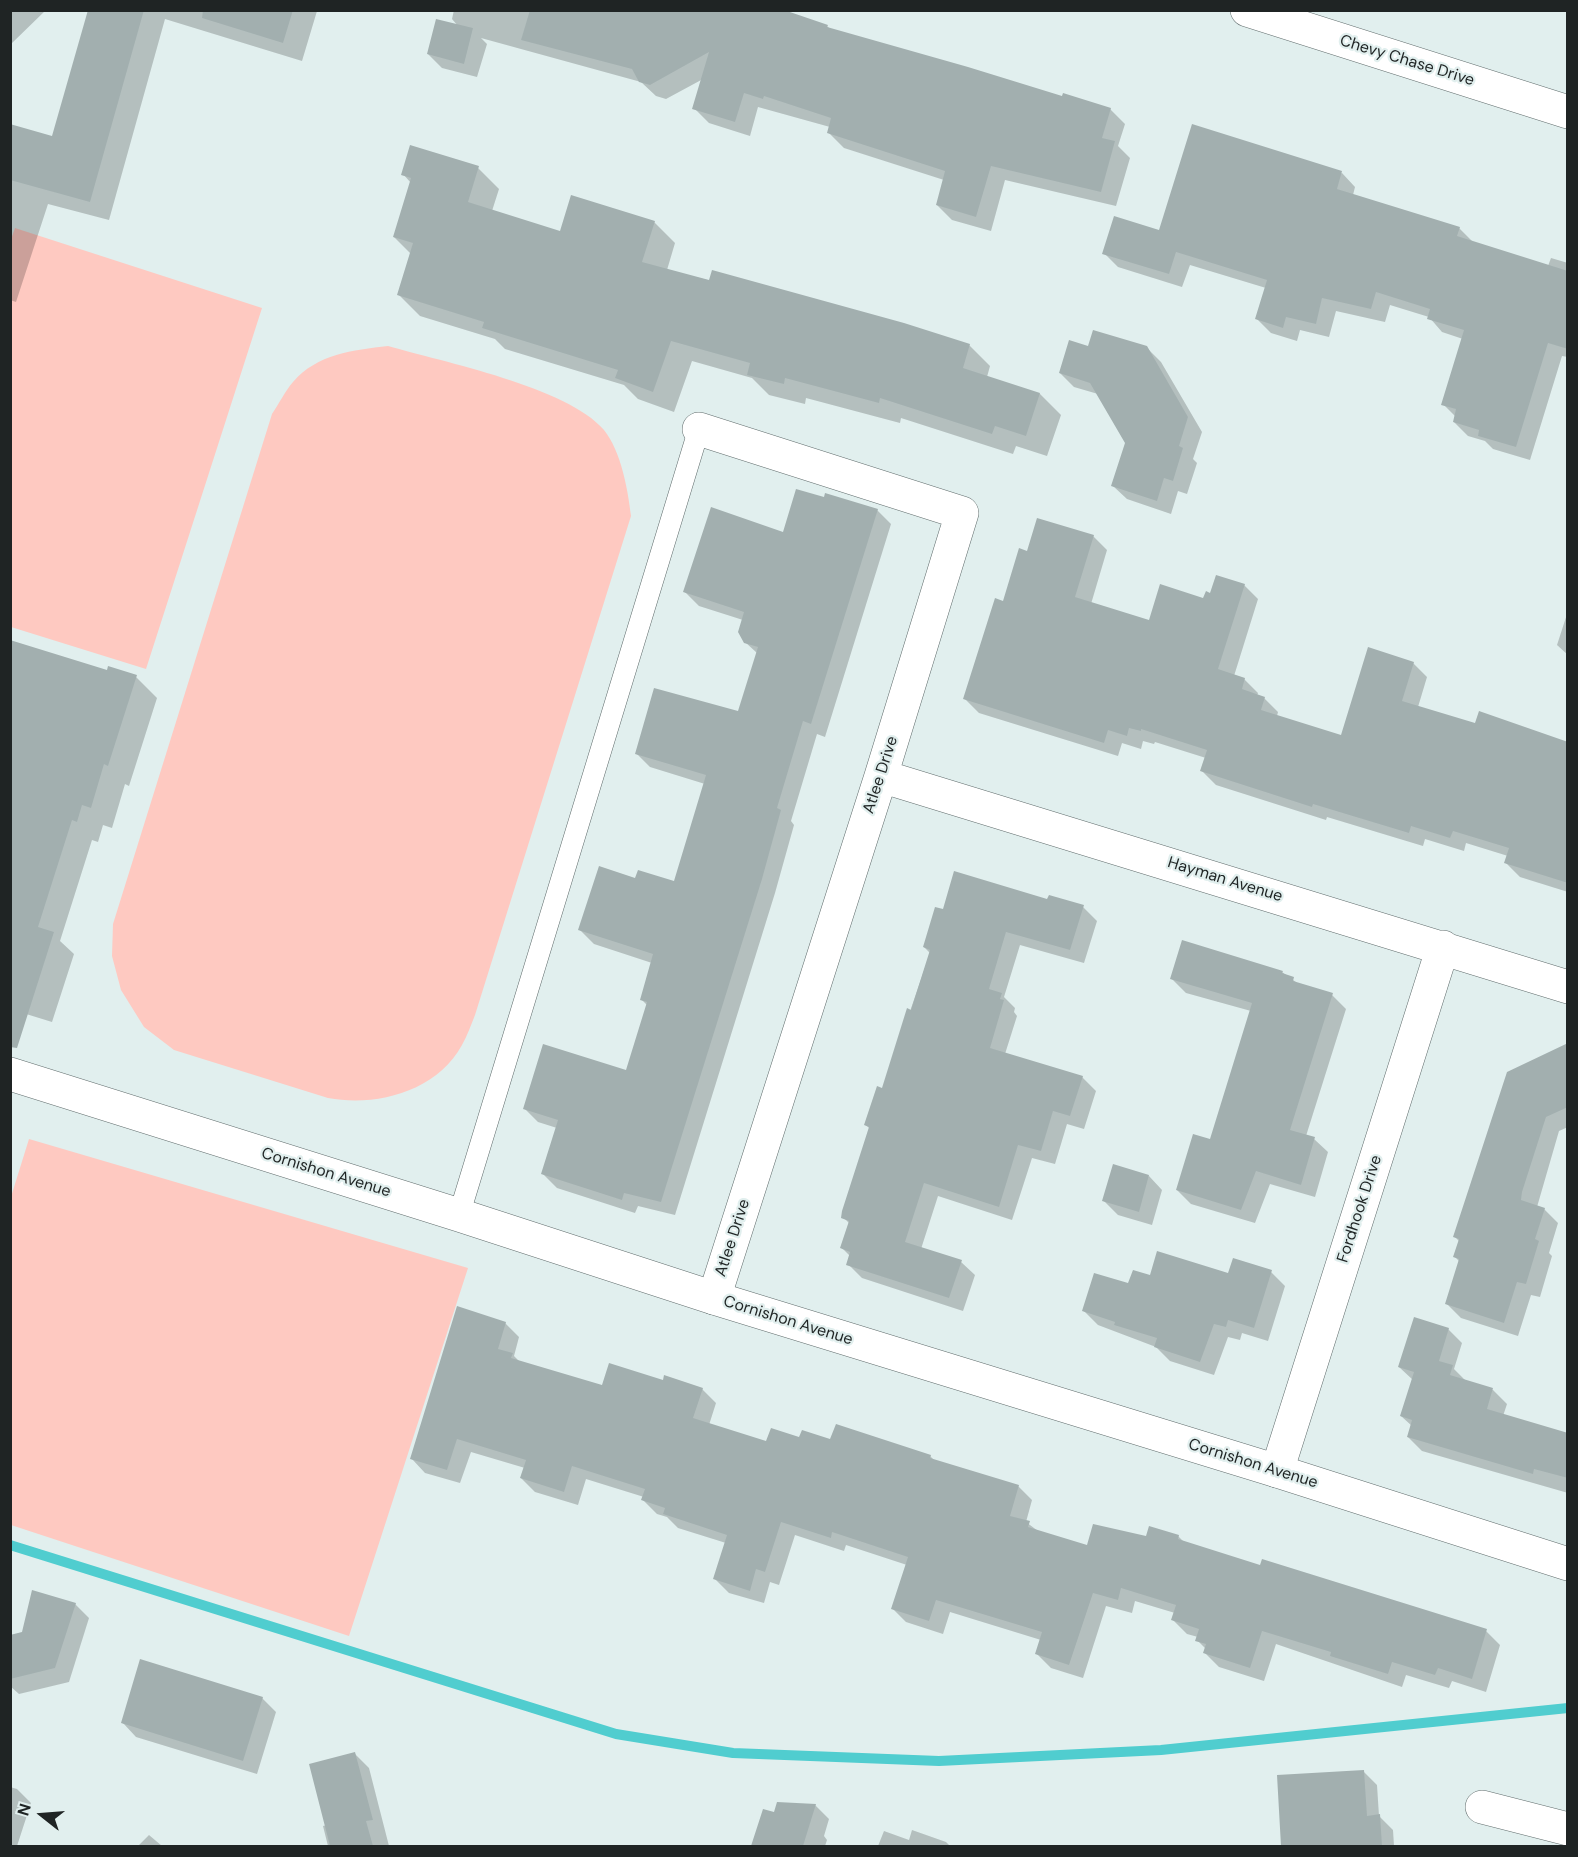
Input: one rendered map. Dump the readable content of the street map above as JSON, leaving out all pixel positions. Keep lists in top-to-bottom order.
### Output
{
  "streets": {
    "street": [
      "Chevy Chase Drive",
      "Atlee Drive",
      "Hayman Avenue",
      "Cornishon Avenue",
      "Fordhook Drive"
    ]
  },
  "crossings": [
    ["Atlee Drive", "Hayman Avenue"],
    ["Atlee Drive", "Cornishon Avenue"],
    ["Hayman Avenue", "Fordhook Drive"],
    ["Cornishon Avenue", "Fordhook Drive"]
  ],
  "north": "left"
}
